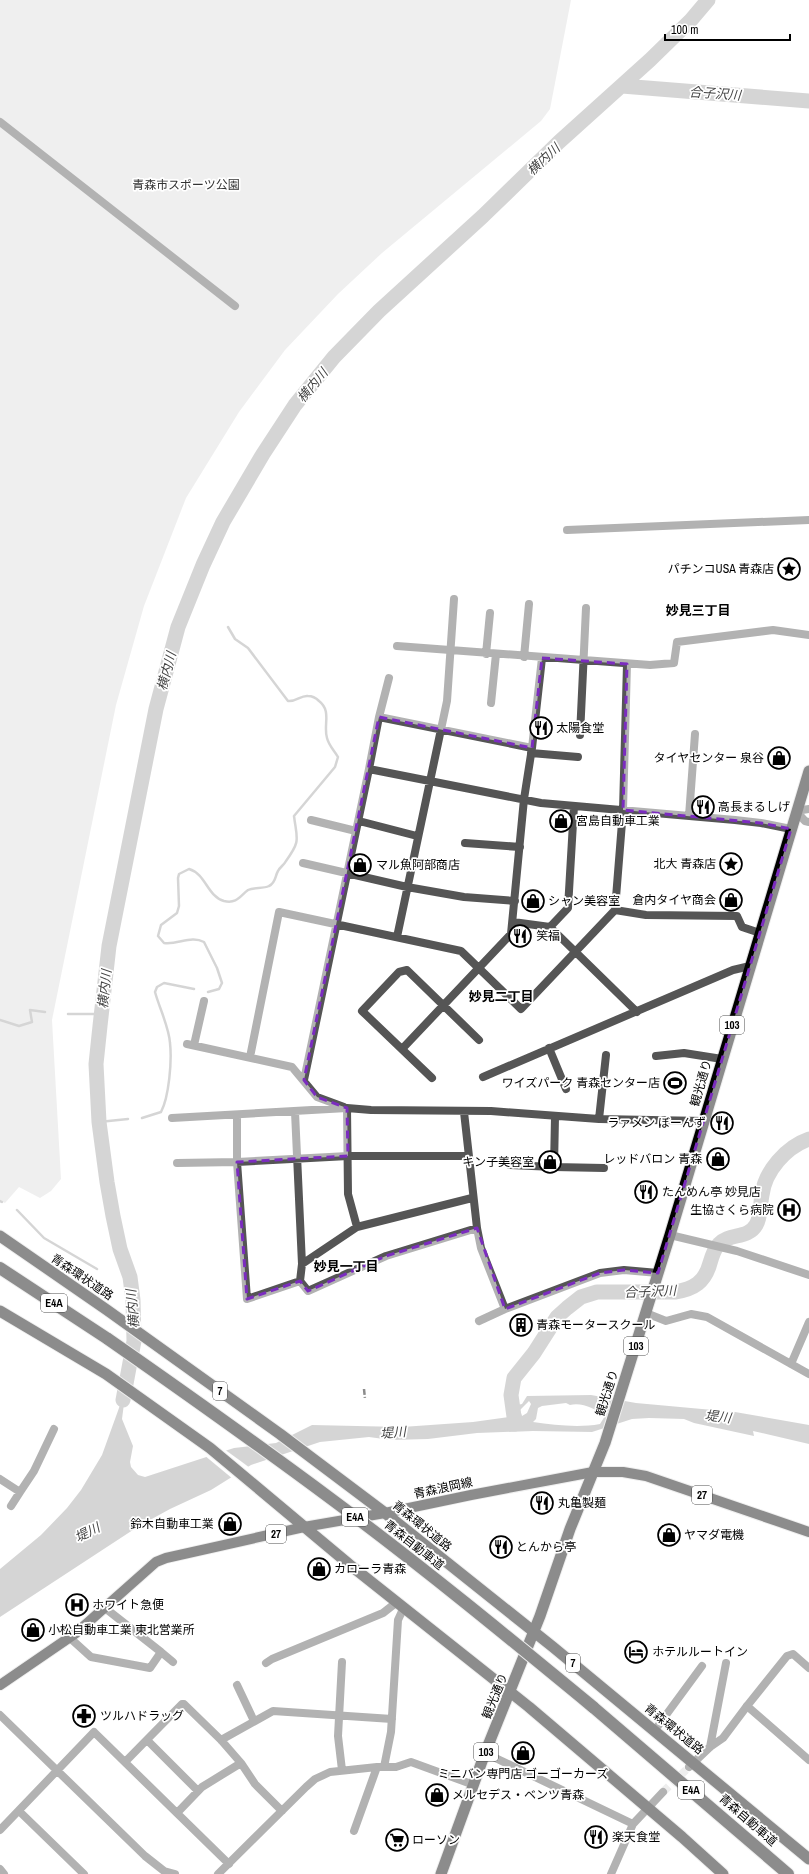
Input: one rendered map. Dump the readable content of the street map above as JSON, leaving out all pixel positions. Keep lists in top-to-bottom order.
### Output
{
  "streets": {
    "highway": [
      "103",
      "観光通り",
      "青森環状道路",
      "E4A",
      "7",
      "青森自動車道"
    ],
    "main road": ["青森浪岡線", "27"]
  },
  "crossings": [
    ["観光通り", "青森環状道路"],
    ["観光通り", "青森浪岡線"],
    ["青森環状道路", "青森浪岡線"]
  ],
  "districts": ["妙見三丁目", "妙見二丁目", "妙見一丁目"],
  "water": ["合子沢川", "横内川", "堤川"],
  "parks": ["青森市スポーツ公園"],
  "places": {
    "place": ["パチンコUSA 青森店", "北大 青森店"],
    "restaurant": [
      "太陽食堂",
      "高長まるしげ",
      "笑福",
      "ラァメン ぼーんず",
      "たんめん亭 妙見店",
      "丸亀製麺",
      "とんから亭",
      "楽天食堂"
    ],
    "shop": [
      "タイヤセンター 泉谷",
      "宮島自動車工業",
      "マル魚阿部商店",
      "倉内タイヤ商会",
      "シャン美容室",
      "レッドバロン 青森",
      "キン子美容室",
      "鈴木自動車工業",
      "ヤマダ電機",
      "カローラ青森",
      "小松自動車工業 東北営業所",
      "ミニバン専門店 ゴーゴーカーズ",
      "メルセデス・ベンツ青森"
    ],
    "sports": ["ワイズパーク 青森センター店"],
    "hospital": ["生協さくら病院", "ホワイト急便"],
    "building": ["青森モータースクール"],
    "hotel": ["ホテルルートイン"],
    "pharmacy": ["ツルハドラッグ"],
    "supermarket": ["ローソン"]
  },
  "scale_bar": "100 m"
}
